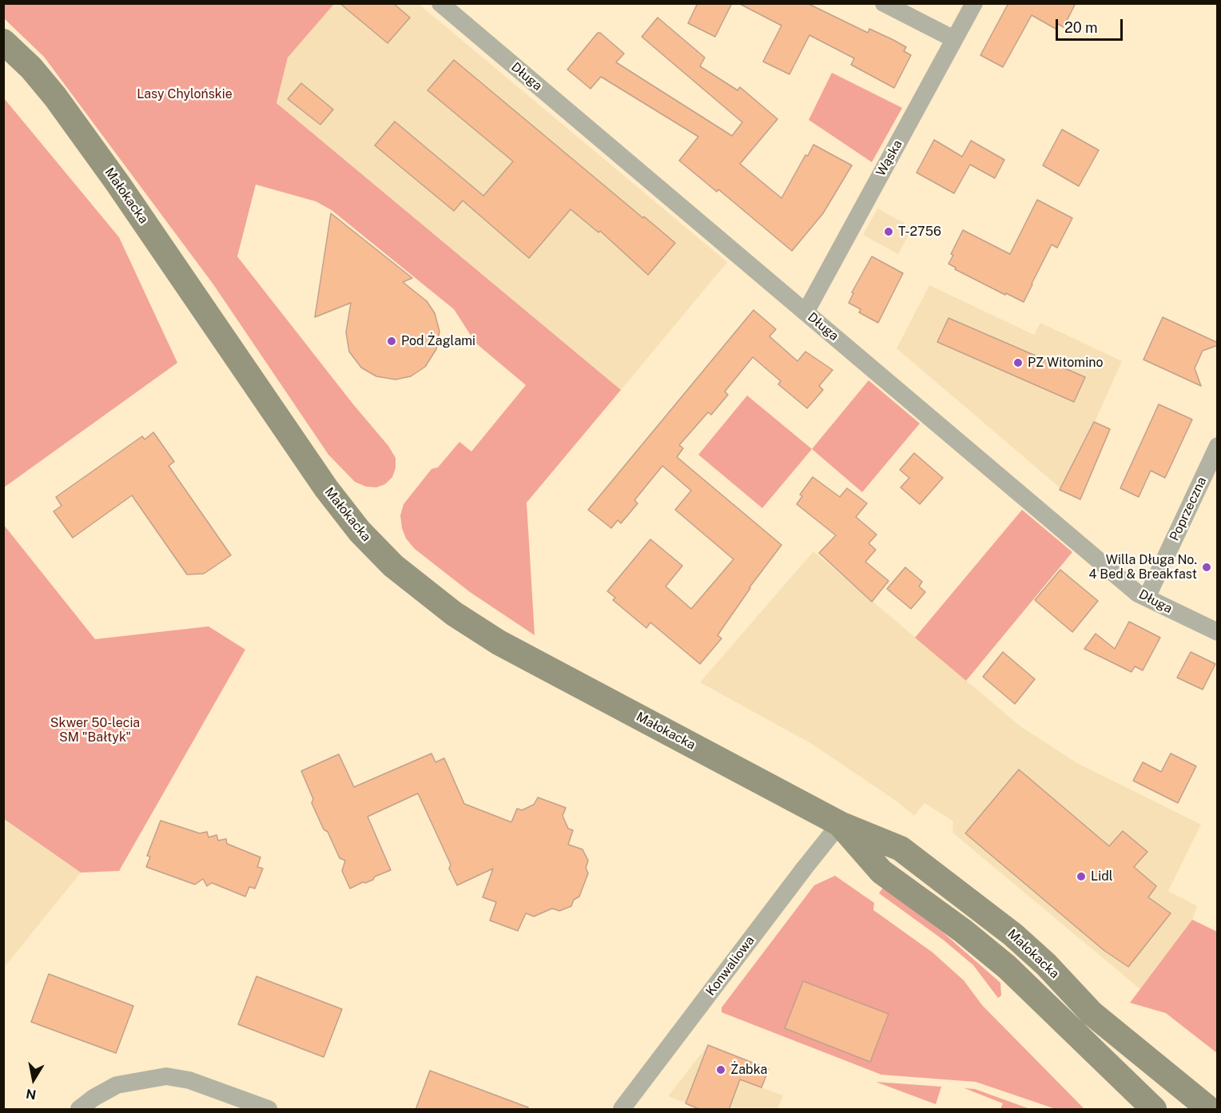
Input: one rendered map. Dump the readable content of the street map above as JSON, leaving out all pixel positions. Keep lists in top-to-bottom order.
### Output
{
  "streets": {
    "main road": ["Małokacka"],
    "street": [
      "Długa",
      "Wąska",
      "Poprzeczna",
      "Konwaliowa"
    ]
  },
  "crossings": [
    ["Długa", "Wąska"],
    ["Długa", "Poprzeczna"],
    ["Małokacka", "Konwaliowa"]
  ],
  "parks": ["Lasy Chylońskie", "Skwer 50-lecia SM \"Bałtyk\""],
  "places": [
    "T-2756",
    "Pod Żaglami",
    "PZ Witomino",
    "Willa Długa No. 4 Bed & Breakfast",
    "Lidl",
    "Żabka"
  ],
  "scale_bar": "20 m",
  "north": "bottom"
}
